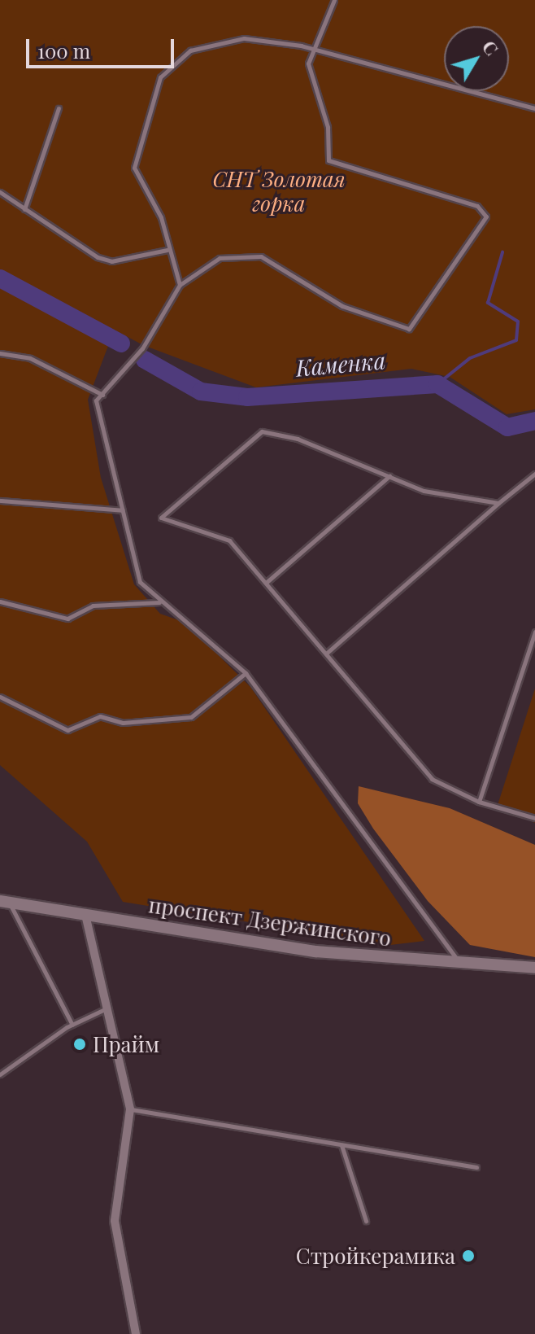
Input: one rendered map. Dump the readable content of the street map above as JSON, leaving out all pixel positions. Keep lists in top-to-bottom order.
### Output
{
  "streets": {
    "street": ["проспект Дзержинского"]
  },
  "water": ["Каменка"],
  "parks": ["СНТ Золотая горка"],
  "places": ["Прайм", "Стройкерамика"],
  "scale_bar": "100 m",
  "north": "top right"
}
